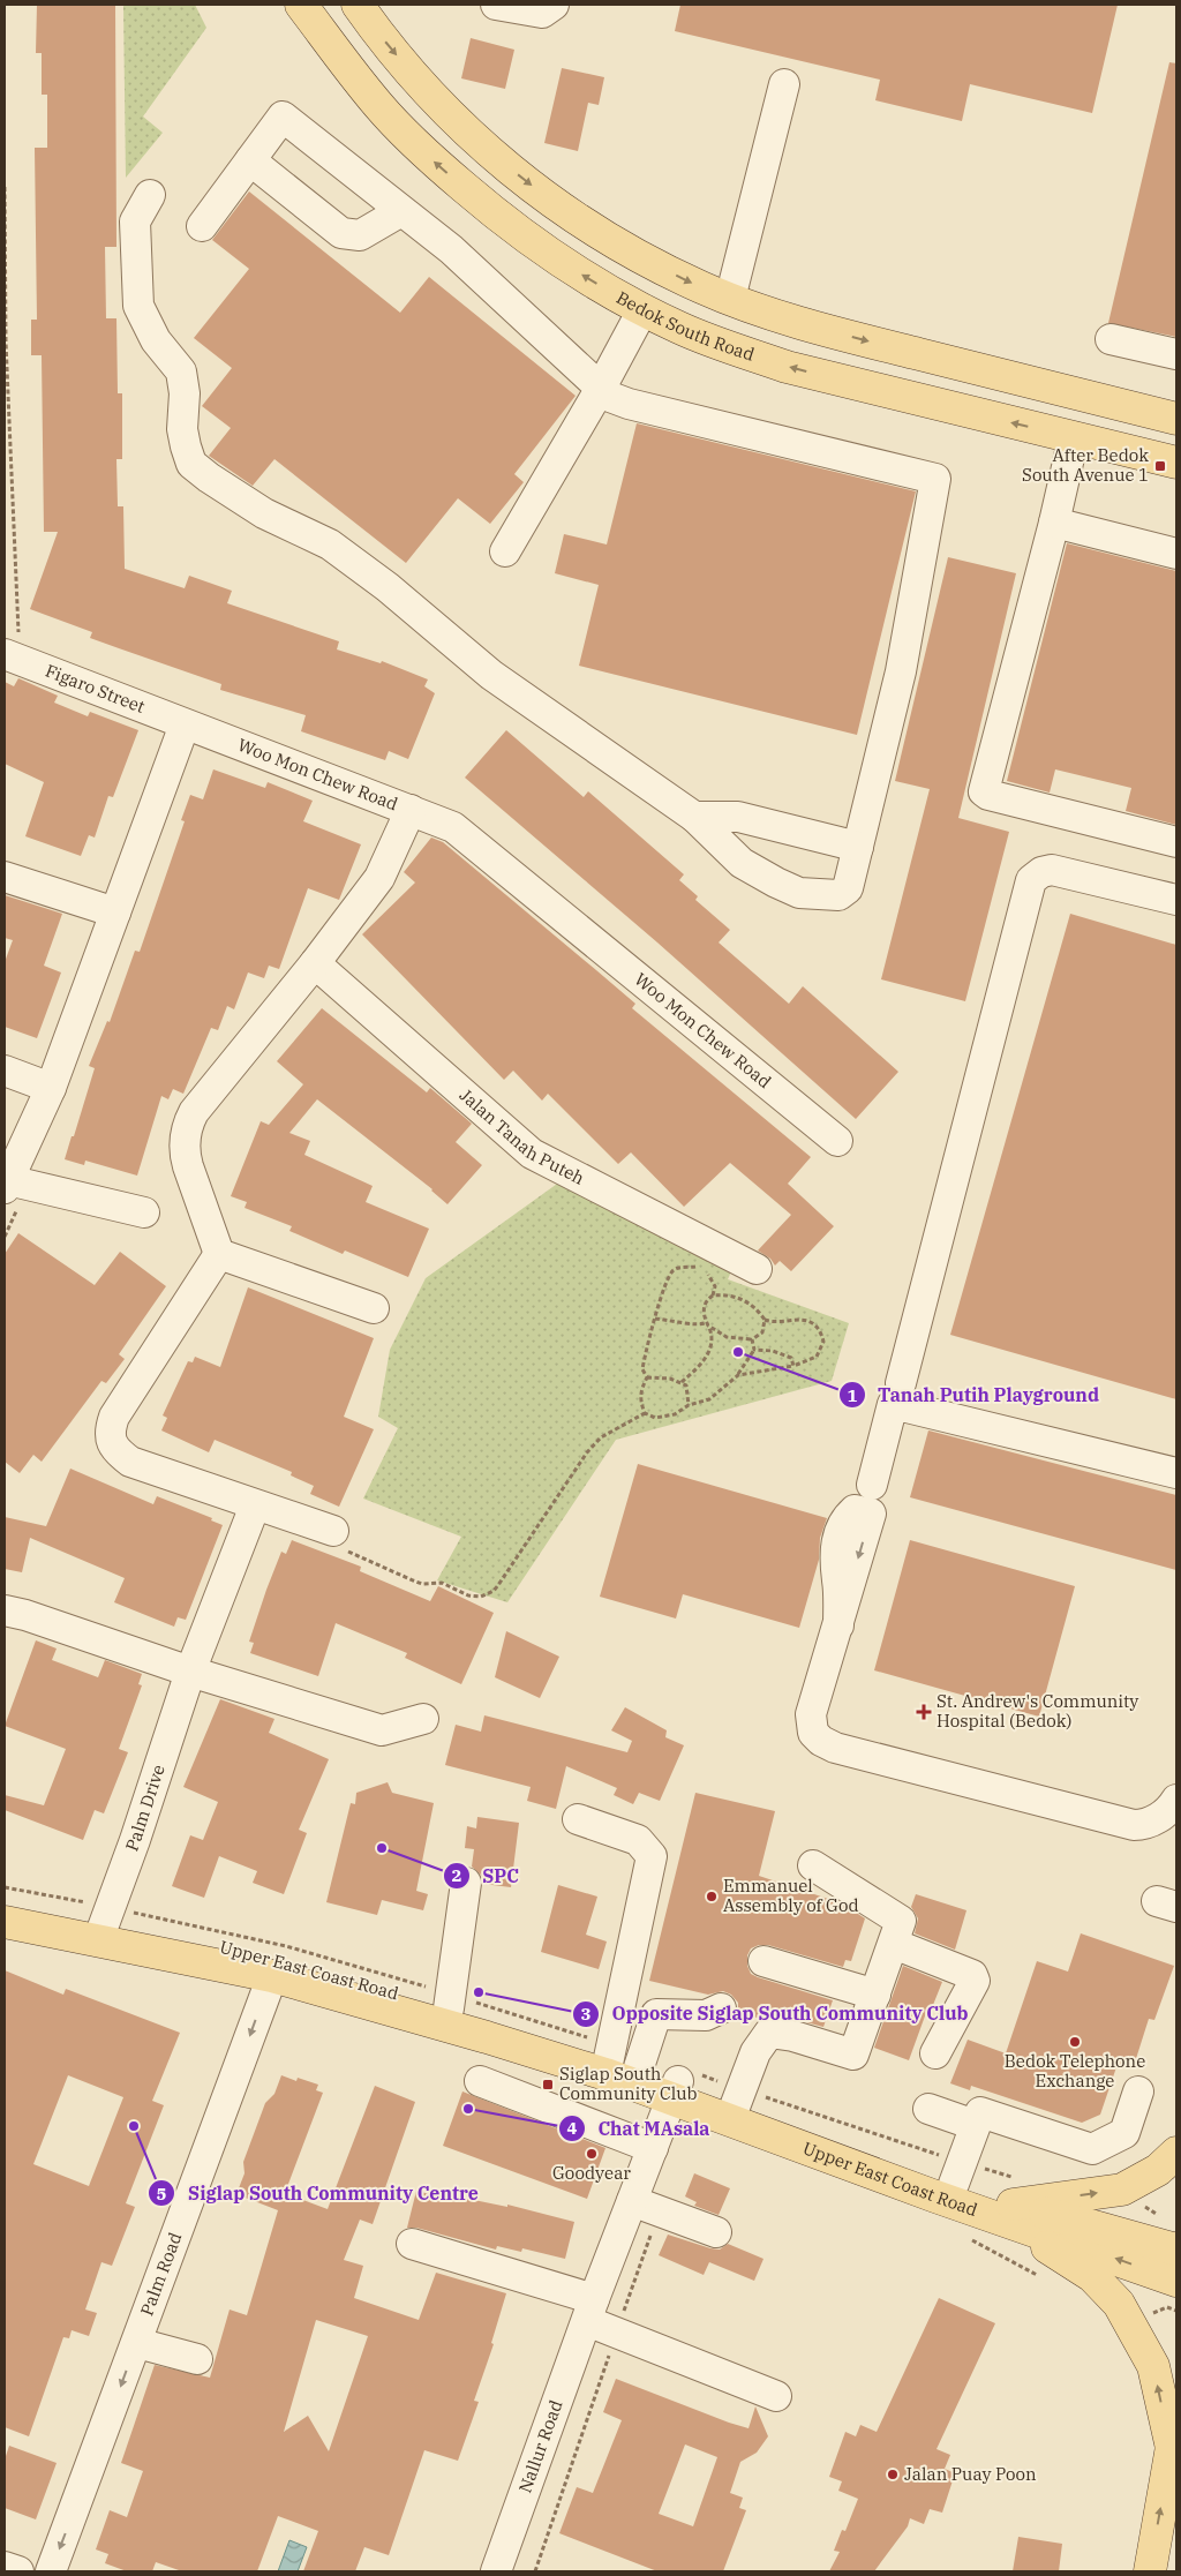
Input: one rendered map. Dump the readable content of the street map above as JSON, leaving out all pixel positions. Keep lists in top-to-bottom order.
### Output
{
  "streets": {
    "main road": ["Bedok South Road", "Upper East Coast Road"],
    "street": [
      "Figaro Street",
      "Woo Mon Chew Road",
      "Jalan Tanah Puteh",
      "Palm Drive",
      "Palm Road",
      "Nallur Road"
    ]
  },
  "crossings": [
    ["Figaro Street", "Woo Mon Chew Road"],
    ["Palm Drive", "Upper East Coast Road"],
    ["Upper East Coast Road", "Palm Road"],
    ["Upper East Coast Road", "Nallur Road"]
  ],
  "one_way": ["Palm Road"],
  "places": {
    "transit": ["After Bedok South Avenue 1", "Siglap South Community Club"],
    "other": [
      "Tanah Putih Playground",
      "SPC",
      "Emmanuel Assembly of God",
      "Opposite Siglap South Community Club",
      "Bedok Telephone Exchange",
      "Chat MAsala",
      "Siglap South Community Centre",
      "Goodyear",
      "Jalan Puay Poon"
    ],
    "health": ["St. Andrew's Community Hospital (Bedok)"]
  }
}
